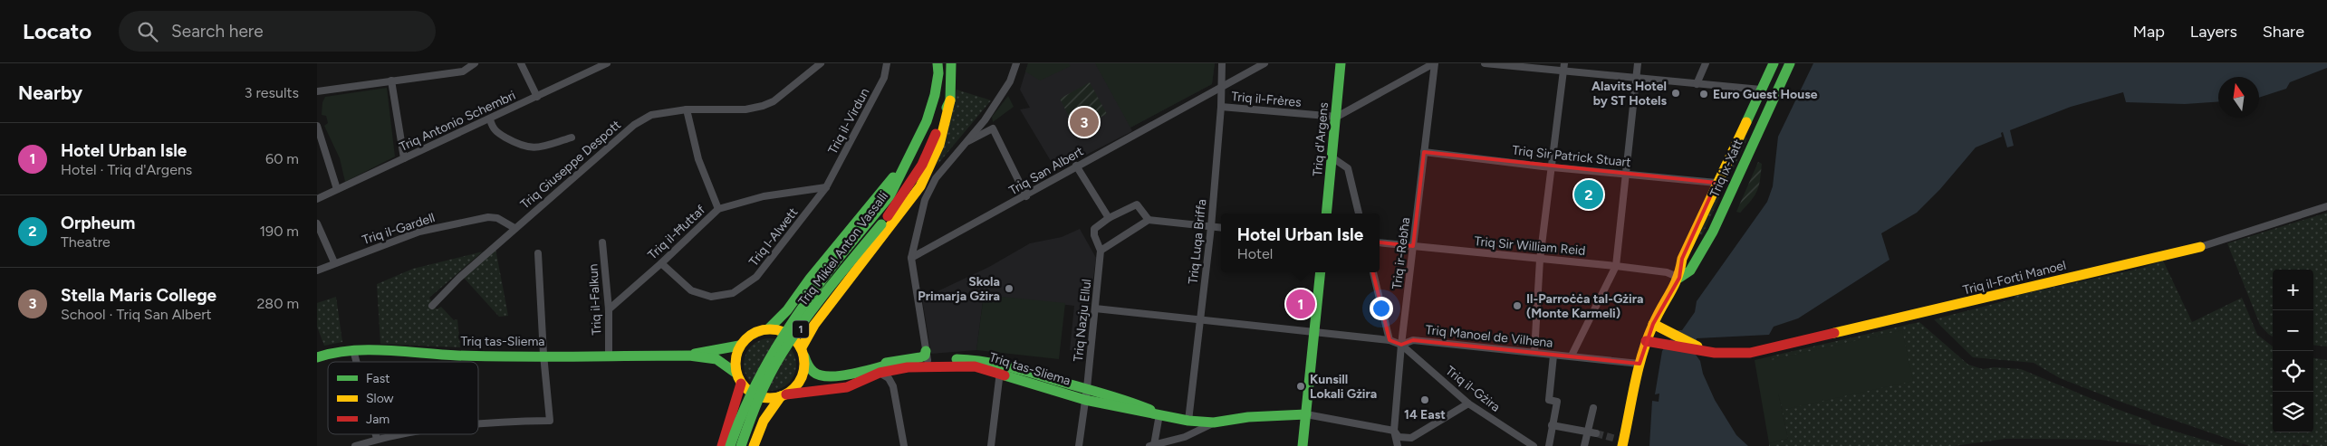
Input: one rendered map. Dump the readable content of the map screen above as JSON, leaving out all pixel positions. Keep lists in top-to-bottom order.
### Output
{
  "streets": {
    "main road": [
      "Triq d'Argens",
      "Triq ix-Xatt",
      "Triq Mikiel Anton Vassalli",
      "Triq il-Forti Manoel",
      "1",
      "Triq tas-Sliema"
    ],
    "street": [
      "Triq il-Frères",
      "Triq Antonio Schembri",
      "Triq il-Virdun",
      "Triq Sir Patrick Stuart",
      "Triq Giuseppe Despott",
      "Triq San Albert",
      "Triq il-Gardell",
      "Triq il-Ħuttaf",
      "Triq l-Alwett",
      "Triq Luqa Briffa",
      "Triq Sir William Reid",
      "Triq ir-Rebħa",
      "Triq il-Falkun",
      "Triq Nazju Ellul",
      "Triq Manoel de Vilhena",
      "Triq il-Gżira"
    ]
  },
  "crossings": [
    ["Triq il-Frères", "Triq d'Argens"],
    ["Triq il-Frères", "Triq Luqa Briffa"],
    ["Triq il-Virdun", "Triq il-Ħuttaf"],
    ["Triq il-Virdun", "Triq l-Alwett"],
    ["Triq Sir Patrick Stuart", "Triq ix-Xatt"],
    ["Triq Sir Patrick Stuart", "Triq ir-Rebħa"],
    ["Triq Giuseppe Despott", "Triq il-Gardell"],
    ["Triq ix-Xatt", "Triq Sir William Reid"],
    ["Triq ix-Xatt", "Triq il-Forti Manoel"],
    ["Triq ix-Xatt", "Triq Manoel de Vilhena"],
    ["Triq San Albert", "Triq Luqa Briffa"],
    ["Triq il-Ħuttaf", "Triq l-Alwett"],
    ["Triq il-Ħuttaf", "Triq il-Falkun"],
    ["Triq Luqa Briffa", "Triq tas-Sliema"],
    ["Triq Sir William Reid", "Triq ir-Rebħa"],
    ["Triq ir-Rebħa", "Triq Manoel de Vilhena"],
    ["Triq ir-Rebħa", "Triq tas-Sliema"],
    ["Triq ir-Rebħa", "Triq il-Gżira"],
    ["Triq il-Falkun", "Triq tas-Sliema"],
    ["Triq Nazju Ellul", "Triq tas-Sliema"],
    ["Triq Manoel de Vilhena", "Triq il-Gżira"],
    ["Triq tas-Sliema", "Triq il-Gżira"]
  ],
  "places": [
    "Alavits Hotel by ST Hotels",
    "Euro Guest House",
    "Skola Primarja Gżira",
    "Il-Parroċċa tal-Gżira (Monte Karmeli)",
    "Kunsill Lokali Gżira",
    "14 East"
  ],
  "legend": ["Fast", "Slow", "Jam"],
  "north": "top",
  "page": {
    "header": "Locato",
    "search": "Search here",
    "nav": ["Map", "Layers", "Share"],
    "heading": ["Nearby", "3 results"],
    "pins": ["3", "2", "1"],
    "list": [
      {
        "mark": "1",
        "name": "Hotel Urban Isle",
        "note": "Hotel · Triq d'Argens",
        "value": "60 m"
      },
      {
        "mark": "2",
        "name": "Orpheum",
        "note": "Theatre",
        "value": "190 m"
      },
      {
        "mark": "3",
        "name": "Stella Maris College",
        "note": "School · Triq San Albert",
        "value": "280 m"
      }
    ],
    "popup": ["Hotel Urban Isle", "Hotel"],
    "map_buttons": ["+", "−"]
  }
}
